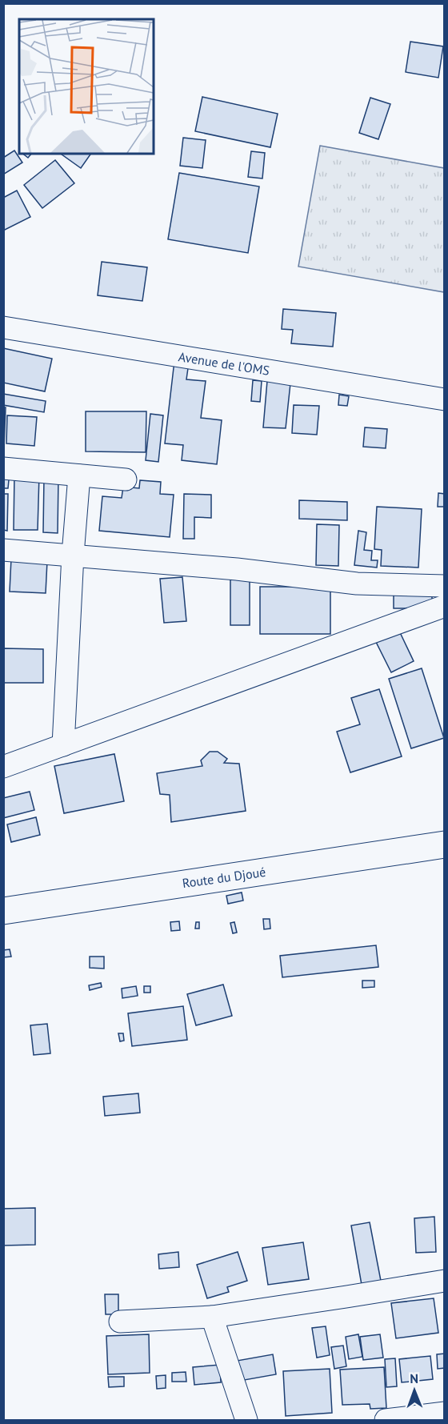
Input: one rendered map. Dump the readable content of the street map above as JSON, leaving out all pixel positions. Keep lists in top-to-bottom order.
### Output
{
  "streets": {
    "main road": ["Route du Djoué"],
    "street": ["Avenue de l'OMS"]
  },
  "north": "top"
}
